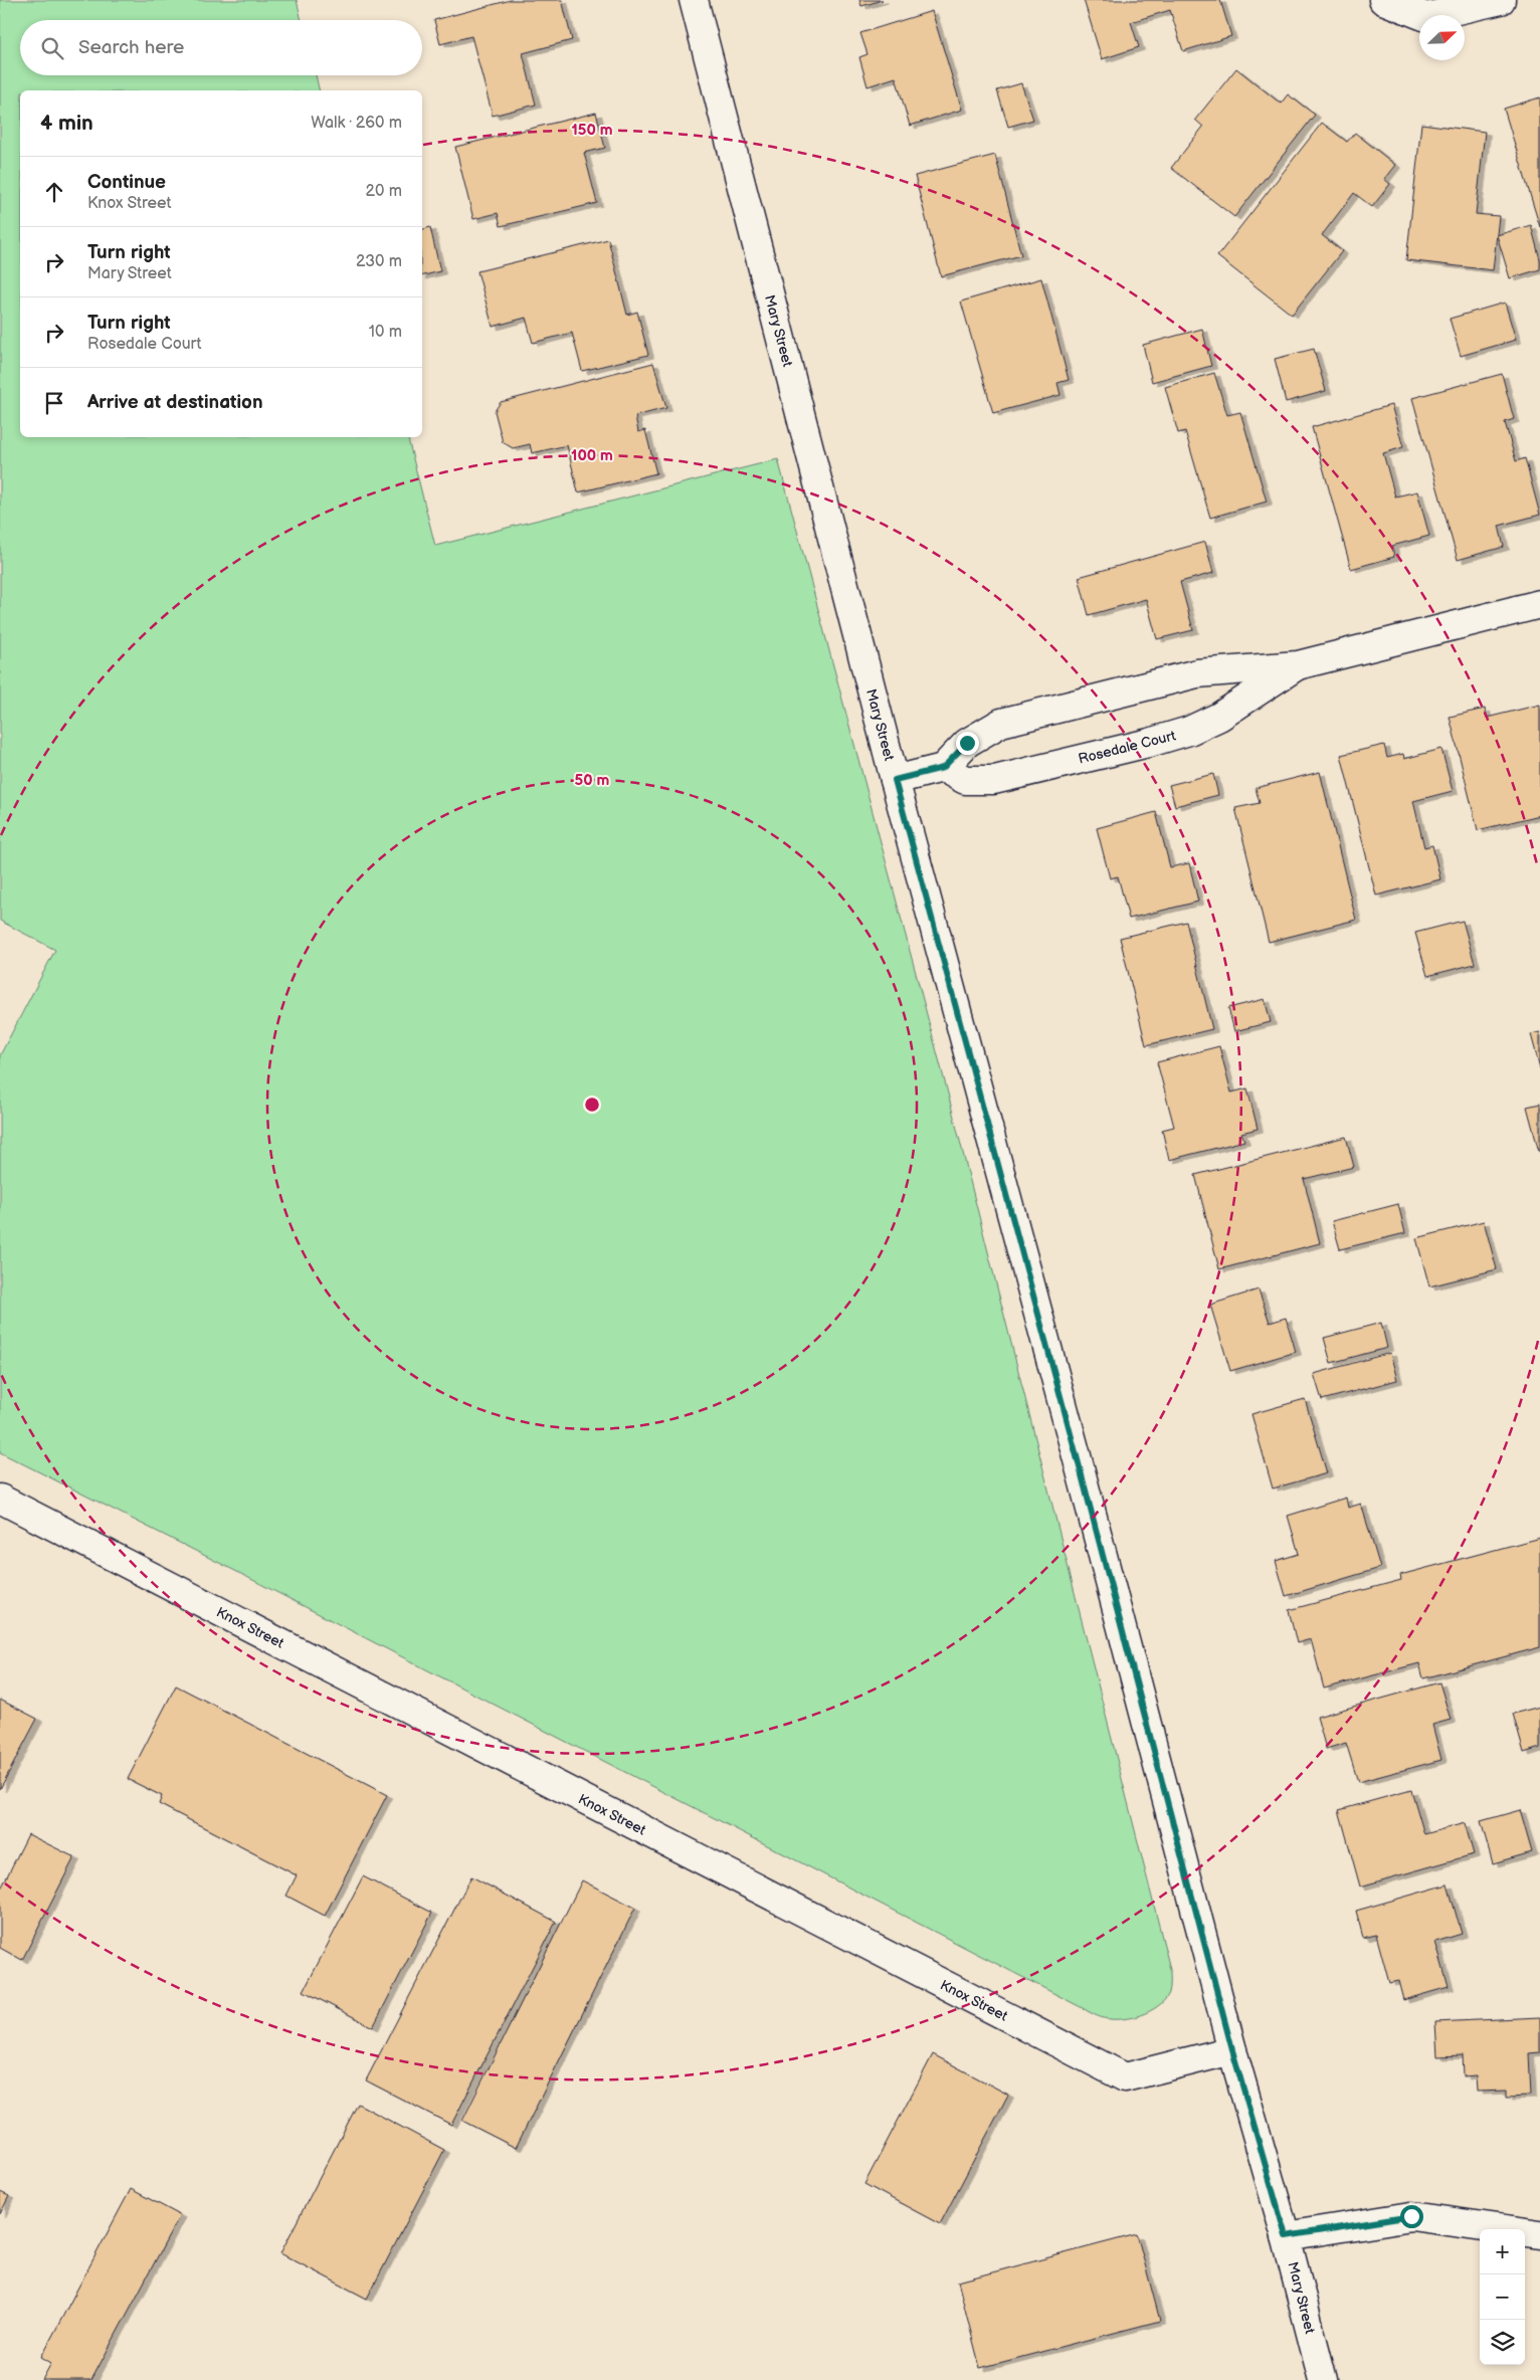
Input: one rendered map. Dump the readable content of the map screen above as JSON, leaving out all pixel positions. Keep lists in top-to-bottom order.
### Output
{
  "streets": {
    "street": ["Mary Street", "Rosedale Court", "Knox Street"]
  },
  "crossings": [
    ["Mary Street", "Knox Street"]
  ],
  "north": "top right",
  "page": {
    "search": "Search here",
    "heading": ["4 min", "Walk · 260 m"],
    "list": [
      ["Continue", "Knox Street", "20 m"],
      ["Turn right", "Mary Street", "230 m"],
      ["Turn right", "Rosedale Court", "10 m"],
      "Arrive at destination"
    ],
    "map_buttons": ["+", "−"]
  },
  "rings": ["150 m", "100 m", "50 m"]
}
